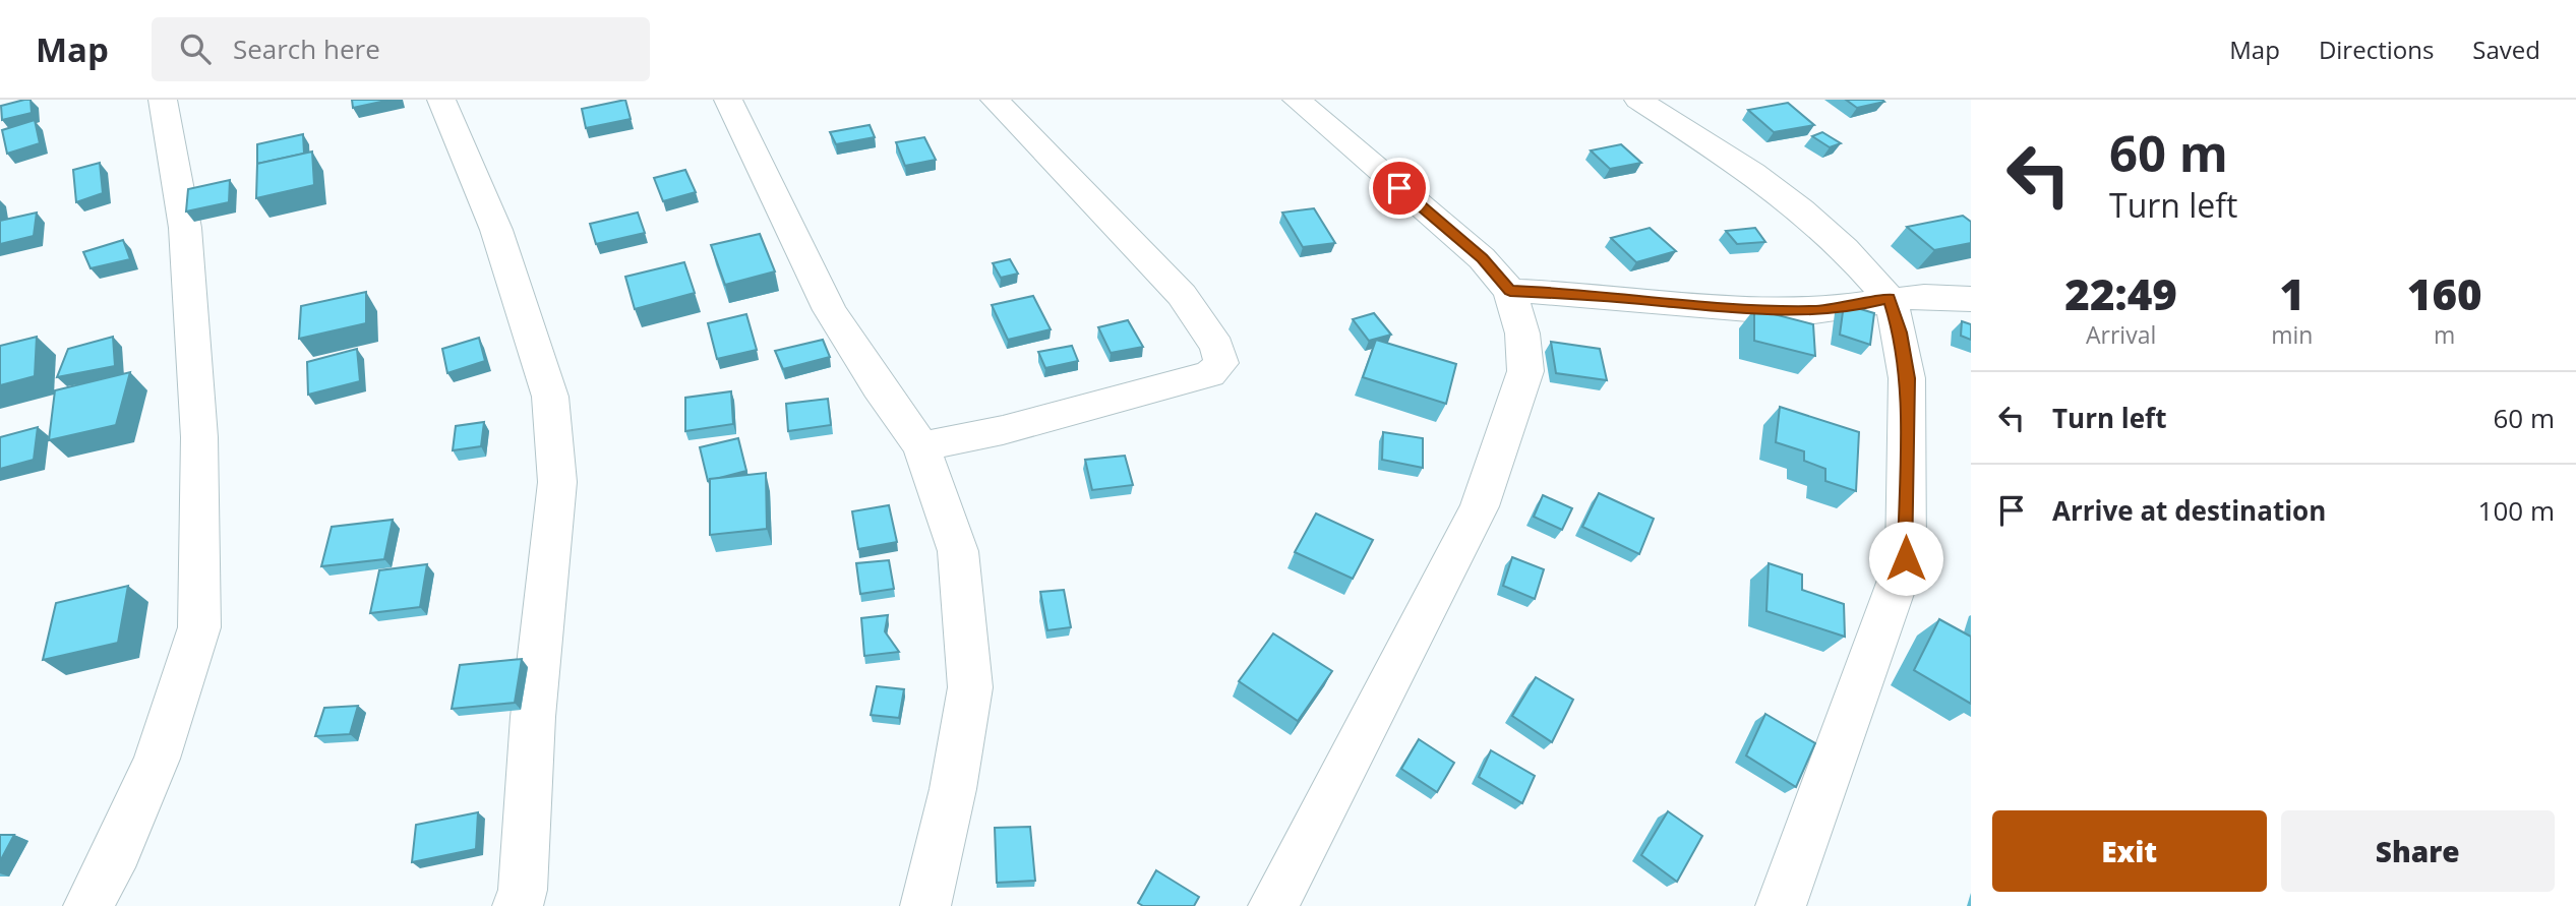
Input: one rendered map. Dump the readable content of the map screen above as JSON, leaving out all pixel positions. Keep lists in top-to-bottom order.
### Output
{
  "page": {
    "header": "Map",
    "search": "Search here",
    "nav": ["Map", "Directions", "Saved"],
    "turn": ["60 m", "Turn left"],
    "eta": [
      "22:49",
      "Arrival",
      "1",
      "min",
      "160",
      "m"
    ],
    "list": [
      {
        "name": "Turn left",
        "value": "60 m"
      },
      {
        "name": "Arrive at destination",
        "value": "100 m"
      }
    ],
    "buttons": ["Exit", "Share"]
  }
}
